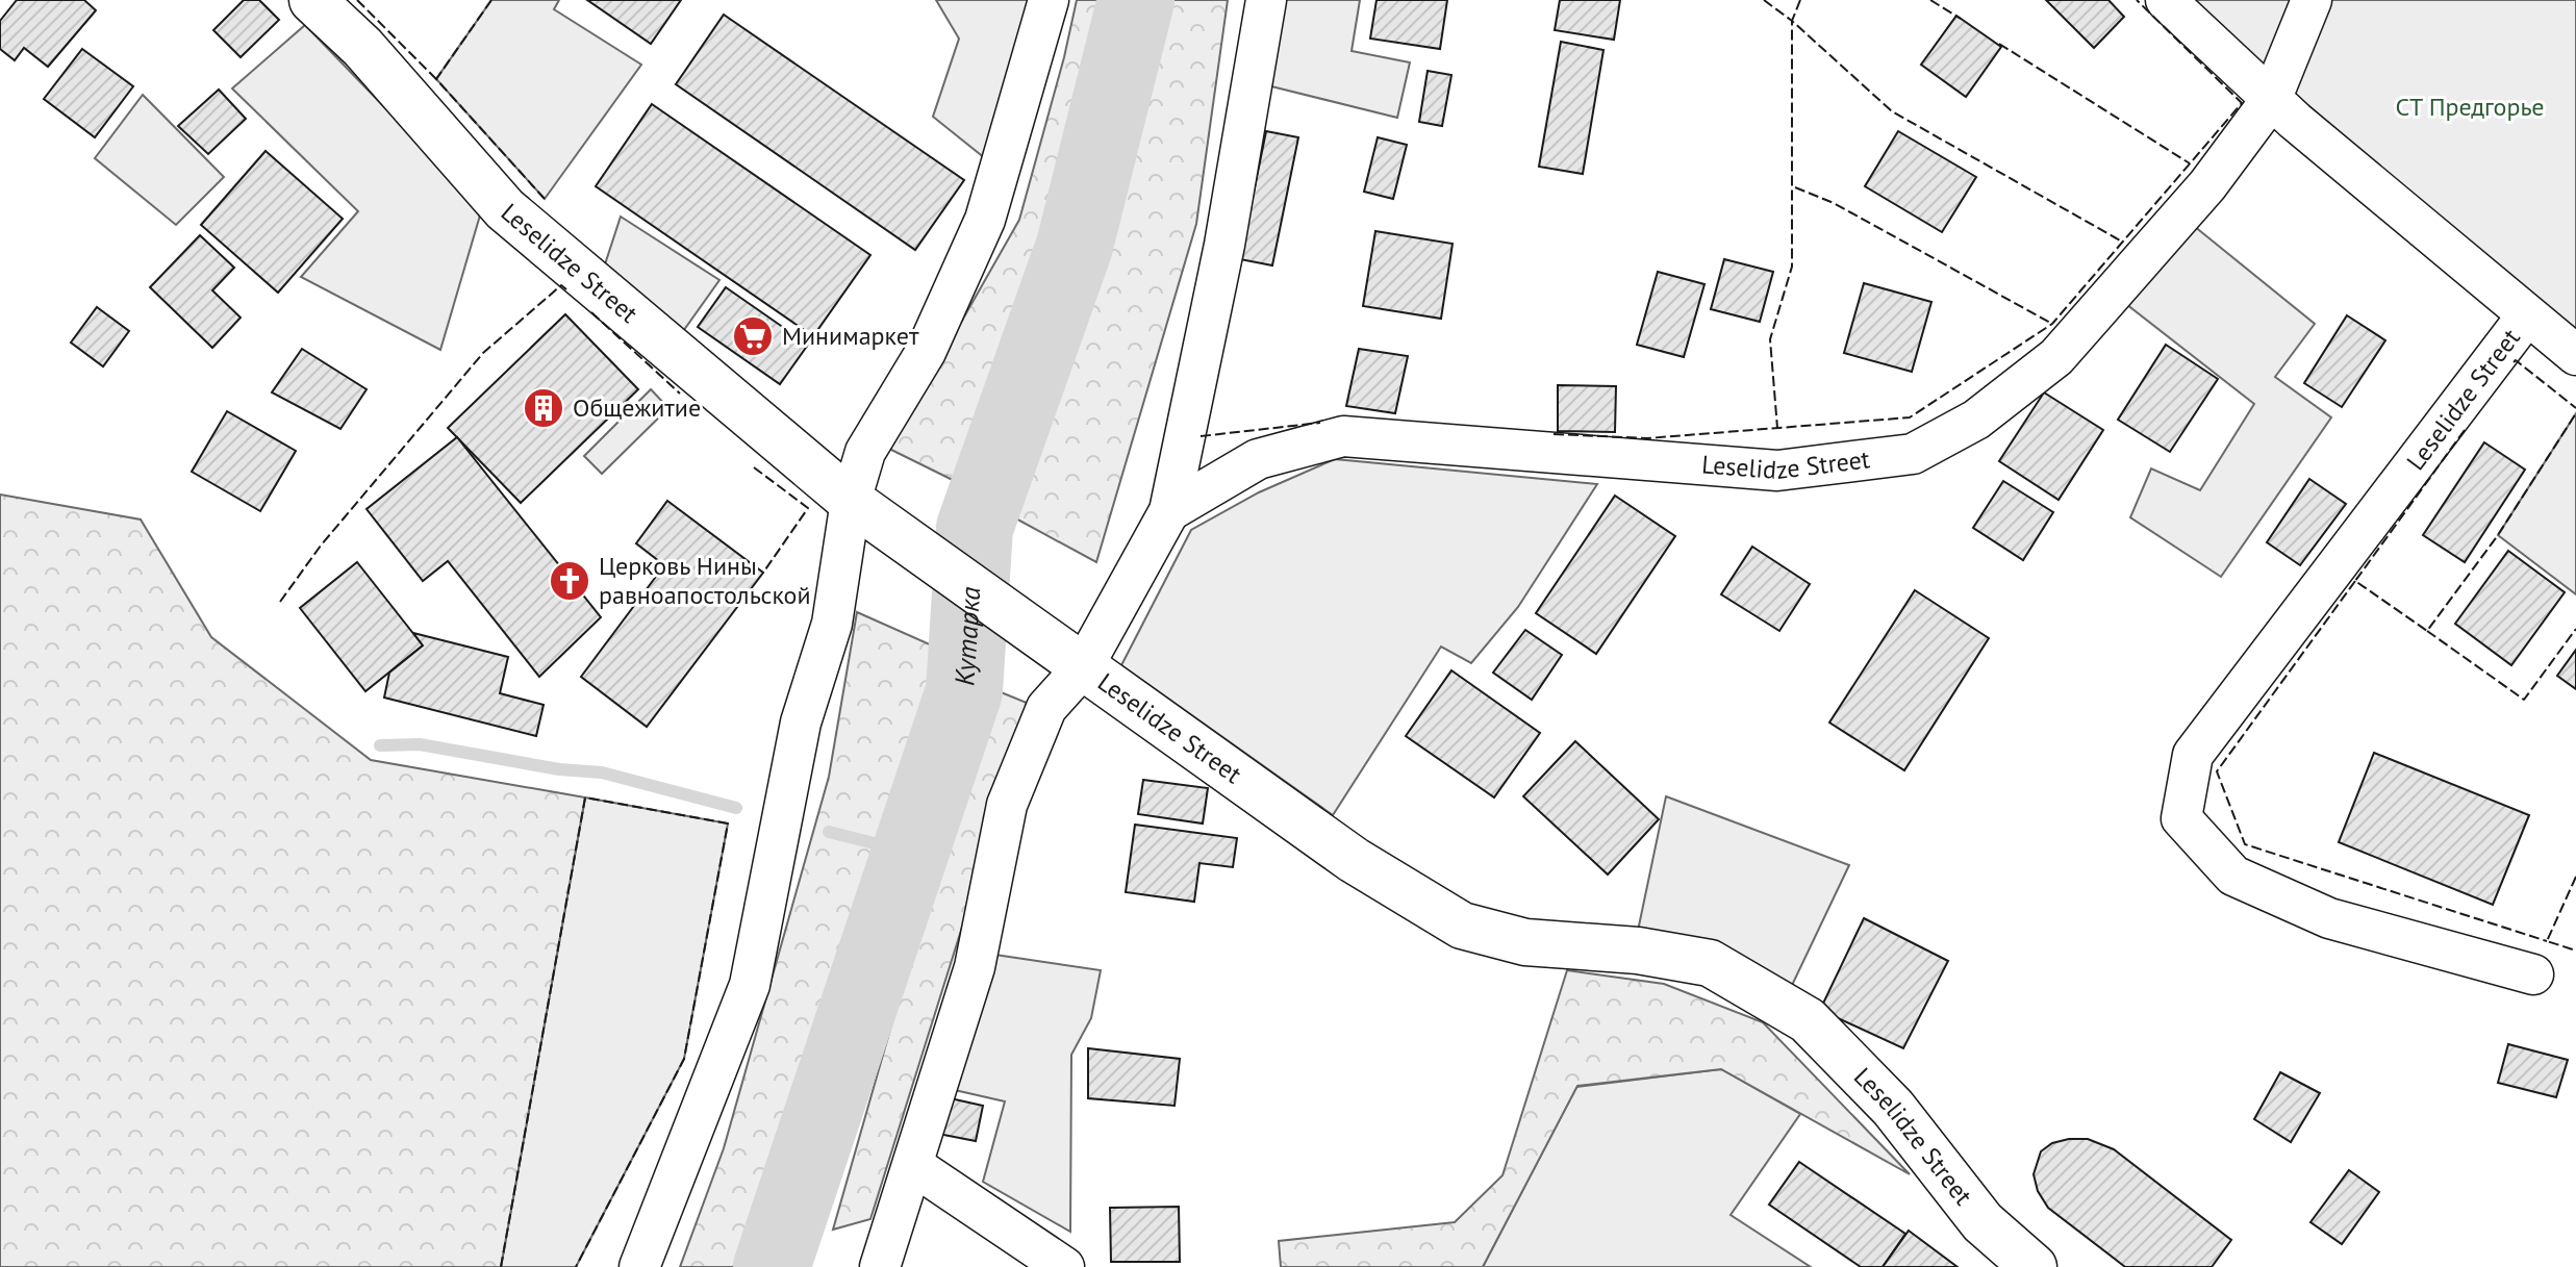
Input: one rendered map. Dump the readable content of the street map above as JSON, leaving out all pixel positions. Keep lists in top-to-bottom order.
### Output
{
  "streets": {
    "street": ["Leselidze Street"]
  },
  "water": ["Кутарка"],
  "parks": ["СТ Предгорье"],
  "places": {
    "supermarket": ["Минимаркет"],
    "building": ["Общежитие"],
    "church": ["Церковь Нины равноапостольской"]
  }
}
